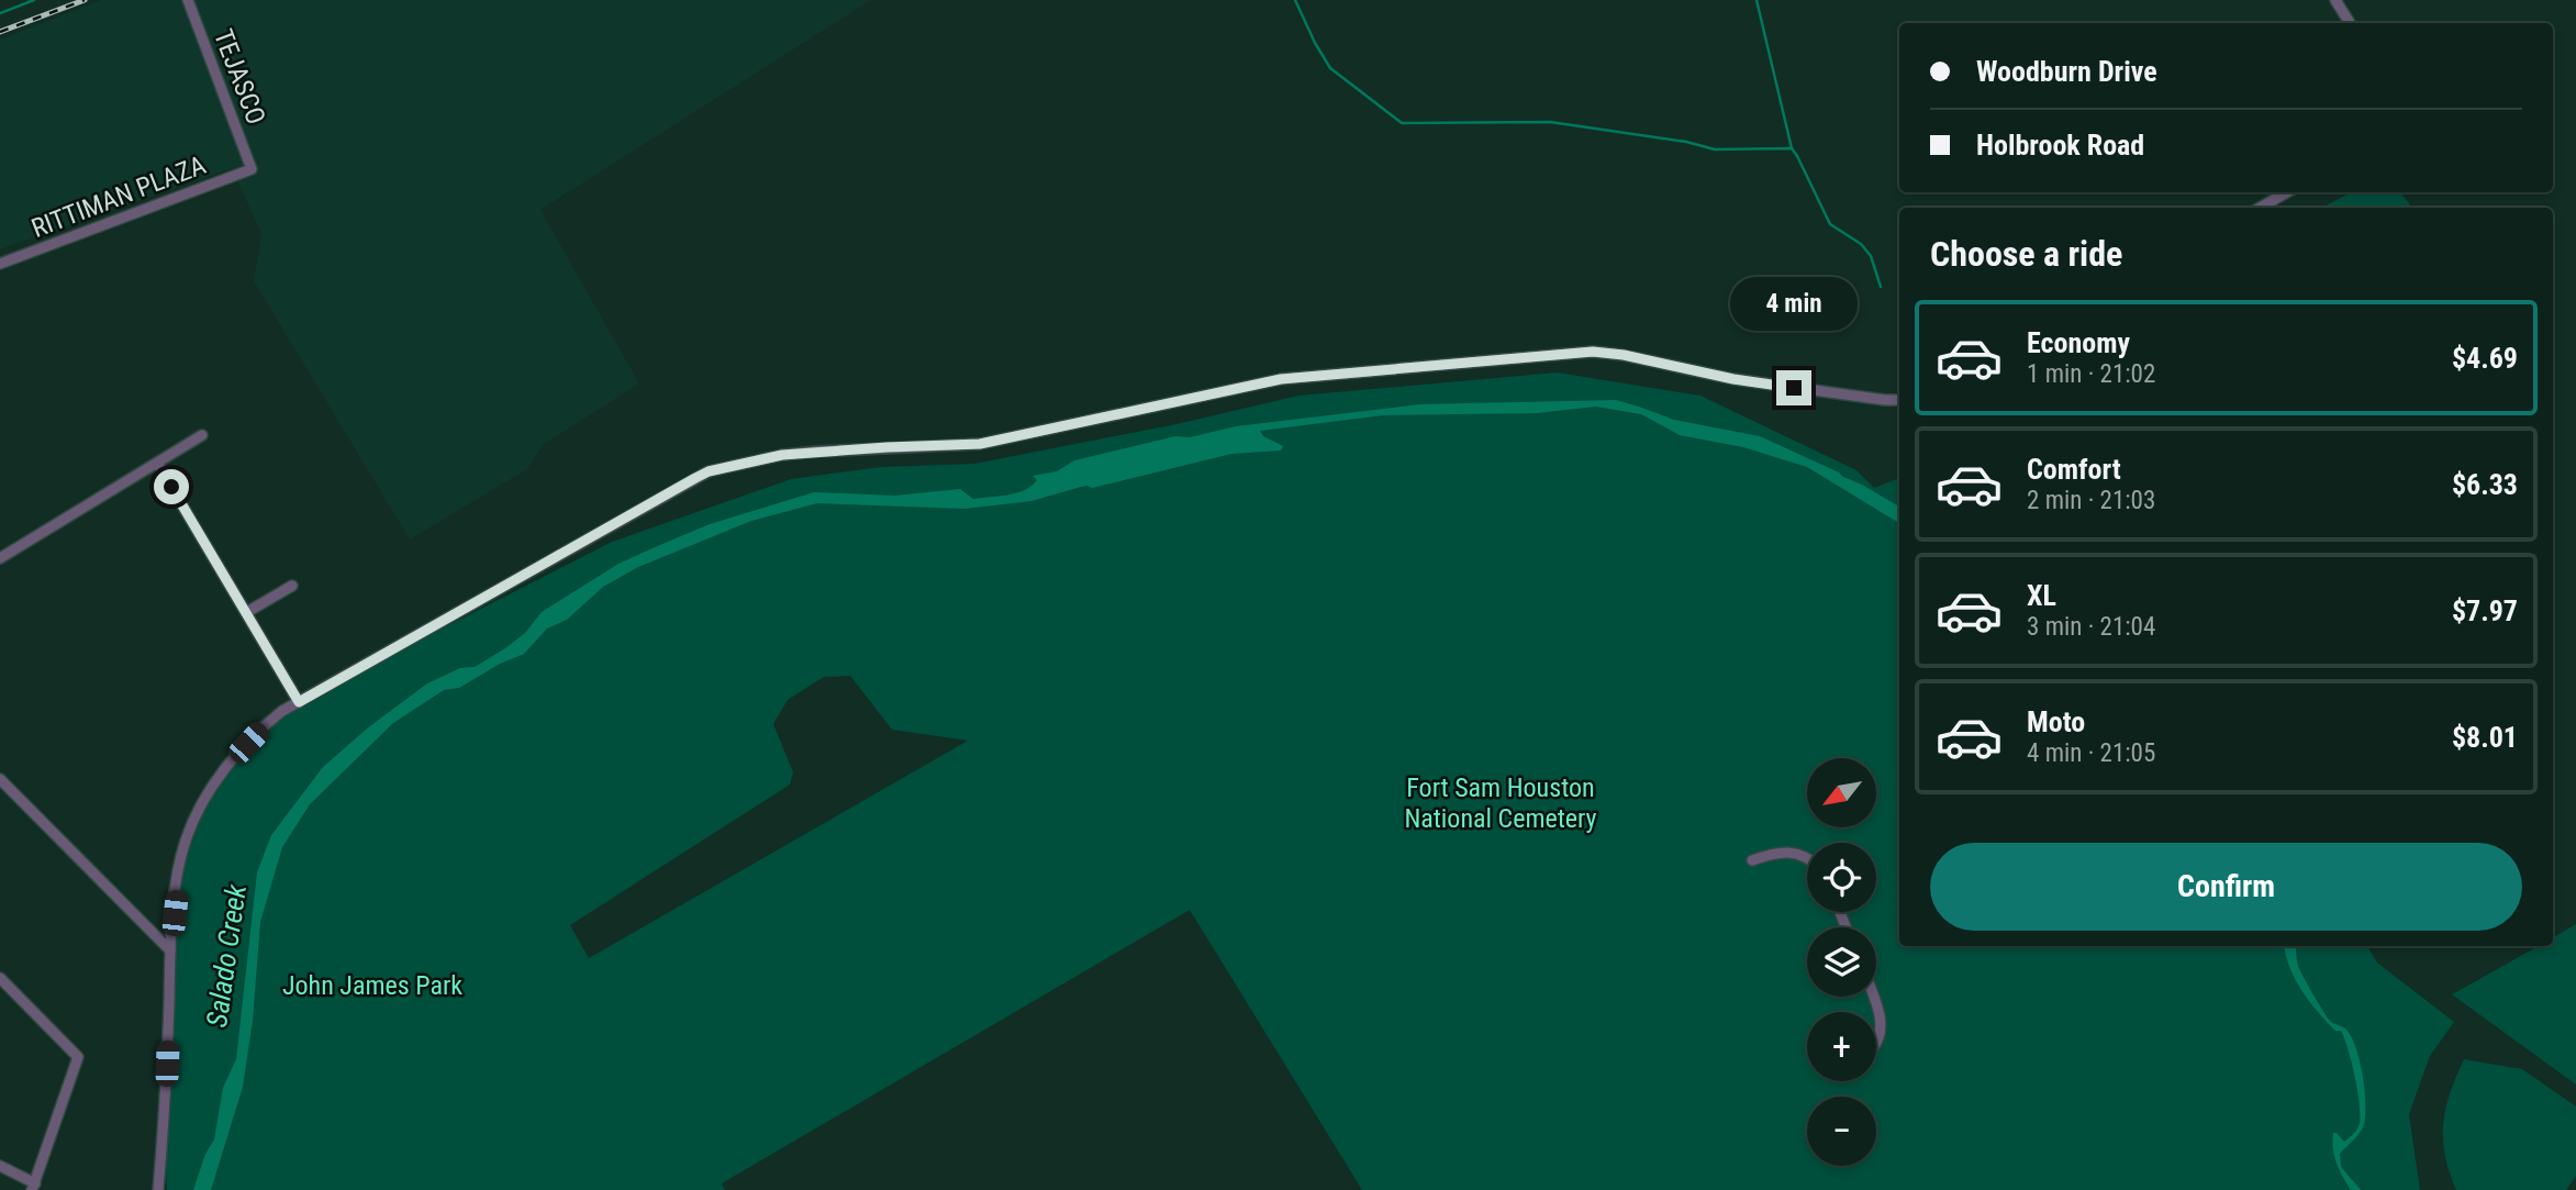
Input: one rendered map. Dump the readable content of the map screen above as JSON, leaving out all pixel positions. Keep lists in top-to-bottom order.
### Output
{
  "streets": {
    "street": ["TEJASCO", "RITTIMAN PLAZA"]
  },
  "crossings": [
    ["TEJASCO", "RITTIMAN PLAZA"]
  ],
  "water": ["Salado Creek"],
  "parks": ["Fort Sam Houston National Cemetery", "John James Park"],
  "north": "bottom left",
  "page": {
    "banner": ["Woodburn Drive", "Holbrook Road"],
    "heading": "Choose a ride",
    "bubble": "4 min",
    "list": [
      {
        "name": "Economy",
        "note": "1 min · 21:02",
        "value": "$4.69"
      },
      {
        "name": "Comfort",
        "note": "2 min · 21:03",
        "value": "$6.33"
      },
      {
        "name": "XL",
        "note": "3 min · 21:04",
        "value": "$7.97"
      },
      {
        "name": "Moto",
        "note": "4 min · 21:05",
        "value": "$8.01"
      }
    ],
    "map_buttons": ["+", "−"],
    "buttons": "Confirm"
  }
}
